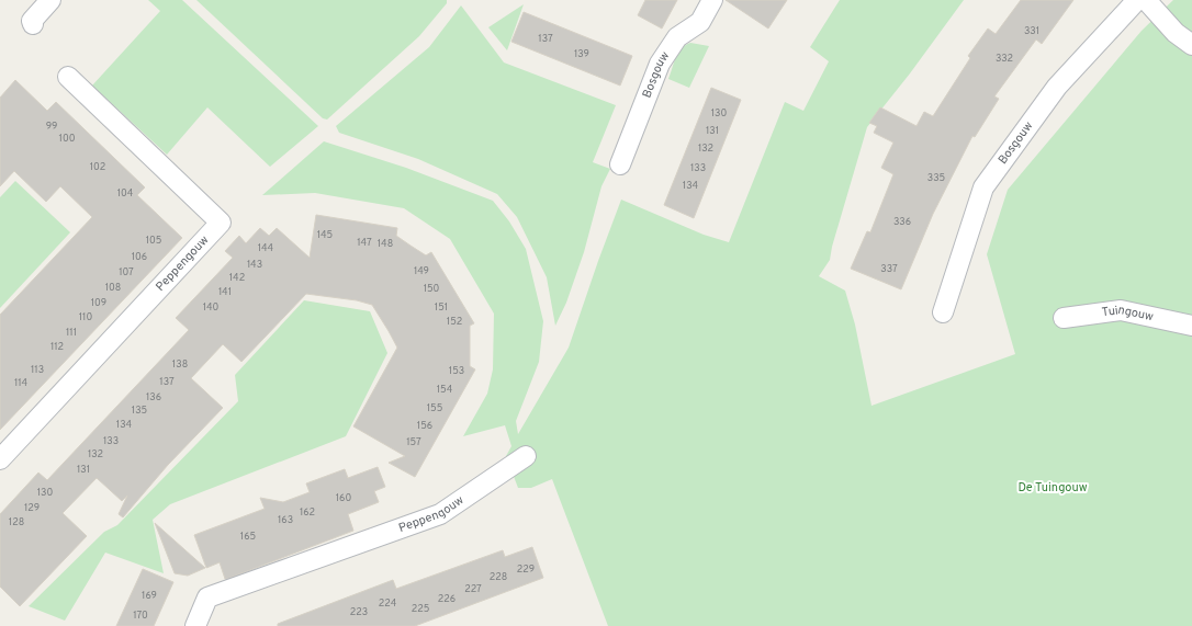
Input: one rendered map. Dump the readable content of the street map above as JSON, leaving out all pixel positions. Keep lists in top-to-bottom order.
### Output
{
  "streets": {
    "street": ["Bosgouw", "Peppengouw", "Tuingouw"]
  },
  "parks": ["De Tuingouw"],
  "house_numbers": [
    "331",
    "137",
    "139",
    "332",
    "130",
    "99",
    "131",
    "100",
    "132",
    "102",
    "133",
    "335",
    "134",
    "104",
    "336",
    "145",
    "105",
    "147",
    "148",
    "144",
    "106",
    "143",
    "337",
    "149",
    "107",
    "142",
    "108",
    "150",
    "141",
    "109",
    "140",
    "151",
    "110",
    "152",
    "111",
    "112",
    "138",
    "113",
    "153",
    "137",
    "114",
    "154",
    "136",
    "155",
    "135",
    "134",
    "156",
    "133",
    "157",
    "132",
    "131",
    "130",
    "160",
    "129",
    "162",
    "163",
    "128",
    "165",
    "229",
    "228",
    "227",
    "169",
    "226",
    "224",
    "225",
    "223",
    "170"
  ]
}
